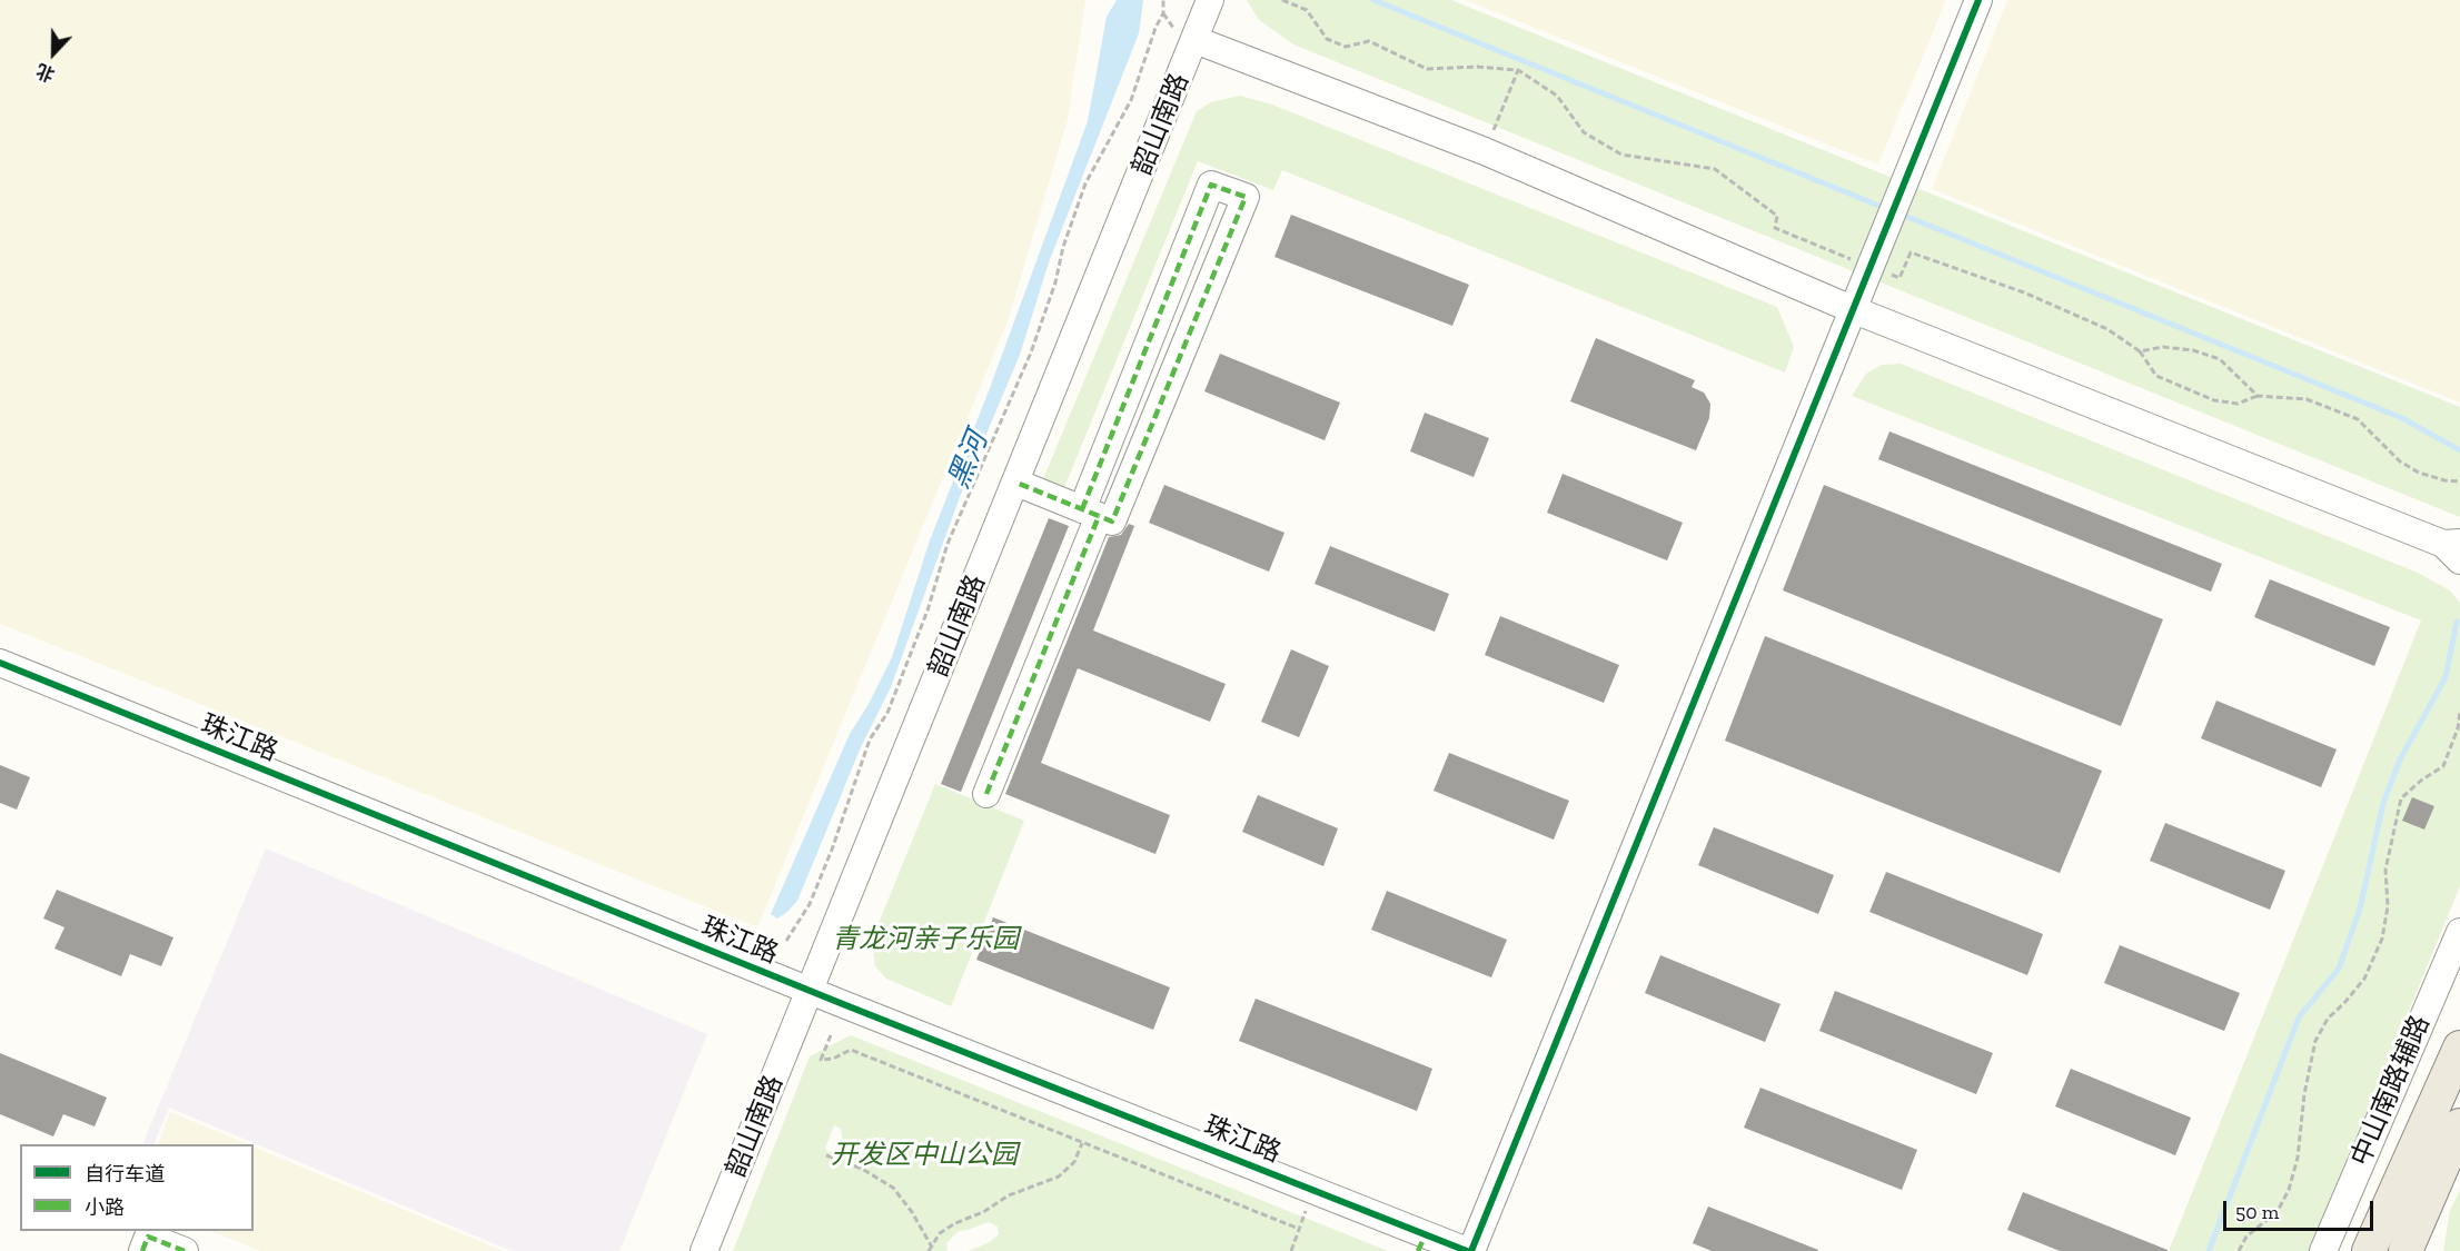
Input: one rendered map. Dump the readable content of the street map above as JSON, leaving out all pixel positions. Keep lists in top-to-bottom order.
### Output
{
  "streets": {
    "street": ["韶山南路", "珠江路", "中山南路辅路"]
  },
  "crossings": [
    ["韶山南路", "珠江路"]
  ],
  "water": ["黑河"],
  "parks": ["青龙河亲子乐园", "开发区中山公园"],
  "legend": ["自行车道", "小路"],
  "scale_bar": "50 m",
  "north": "bottom"
}
